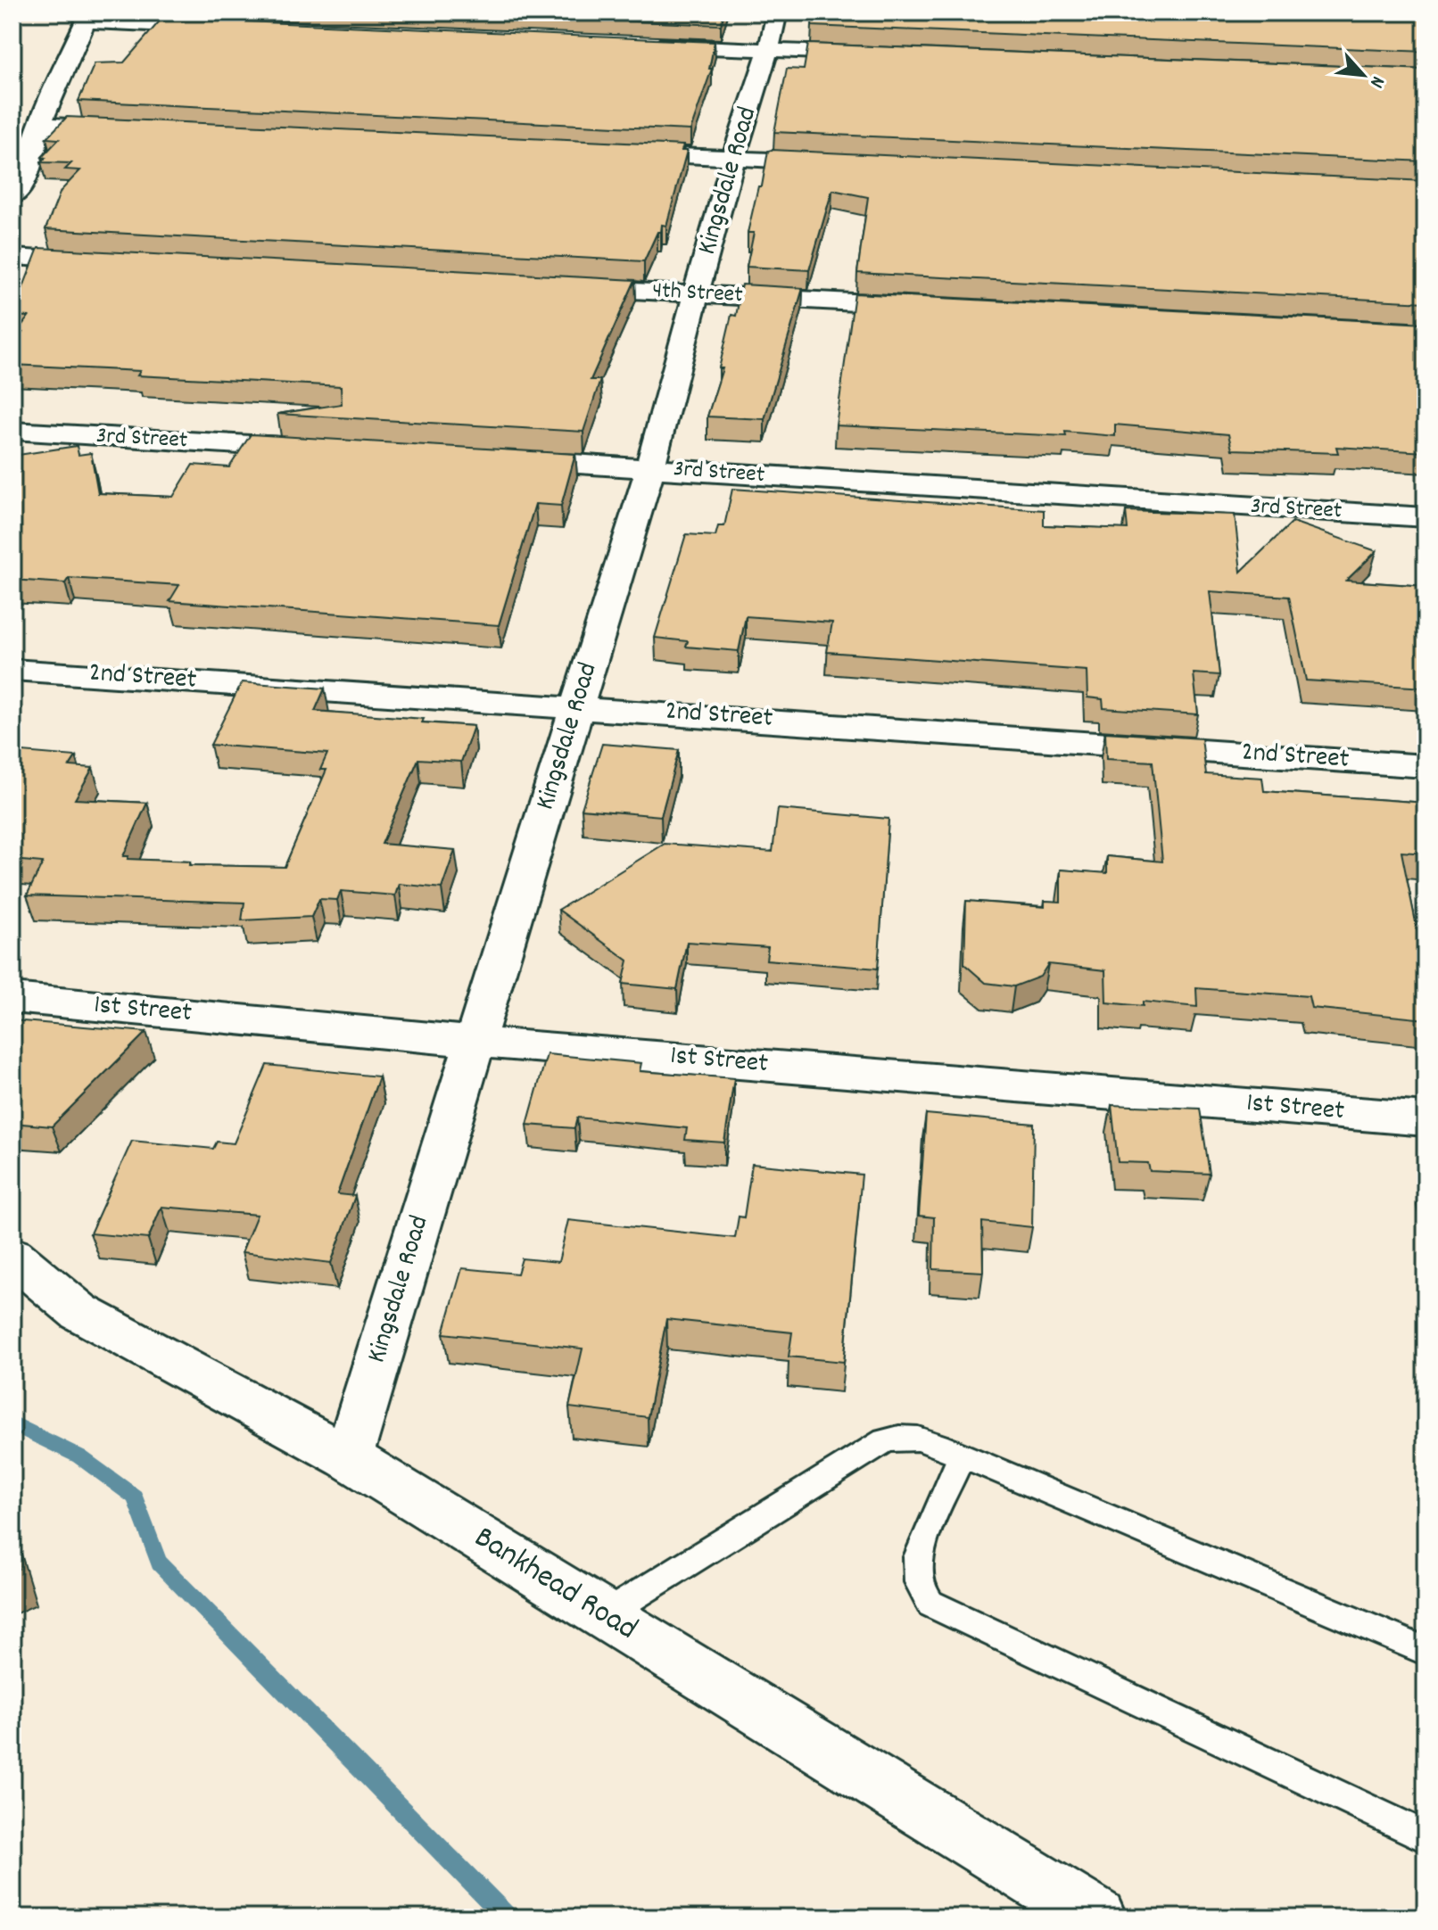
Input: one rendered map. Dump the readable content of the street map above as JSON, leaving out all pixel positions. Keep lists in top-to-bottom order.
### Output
{
  "streets": {
    "street": [
      "Kingsdale Road",
      "4th Street",
      "3rd Street",
      "2nd Street",
      "1st Street",
      "Bankhead Road"
    ]
  },
  "crossings": [
    ["Kingsdale Road", "4th Street"],
    ["Kingsdale Road", "3rd Street"],
    ["Kingsdale Road", "2nd Street"],
    ["Kingsdale Road", "1st Street"],
    ["Kingsdale Road", "Bankhead Road"]
  ],
  "north": "bottom right"
}
